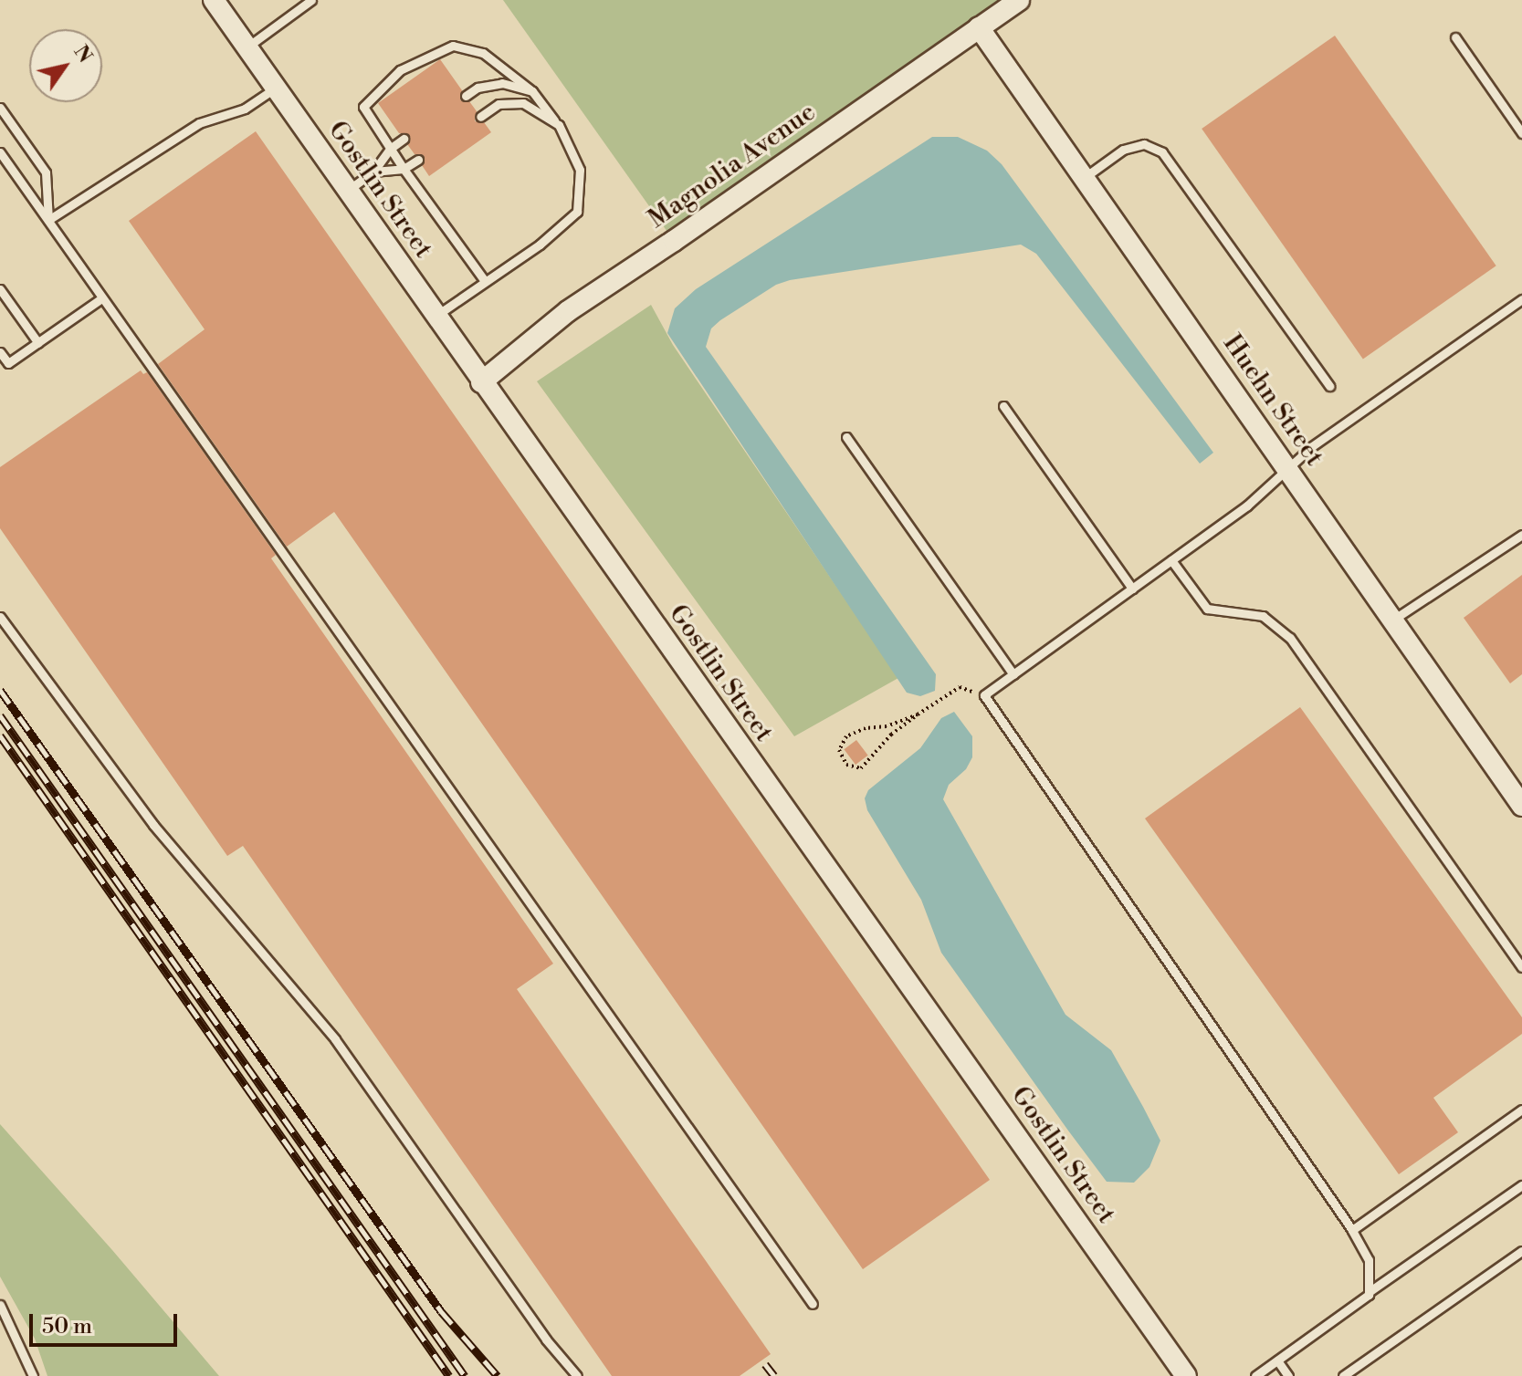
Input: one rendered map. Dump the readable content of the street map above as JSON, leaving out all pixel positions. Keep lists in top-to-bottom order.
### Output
{
  "streets": {
    "street": ["Magnolia Avenue", "Gostlin Street", "Huehn Street"]
  },
  "crossings": [
    ["Magnolia Avenue", "Gostlin Street"],
    ["Magnolia Avenue", "Huehn Street"]
  ],
  "scale_bar": "50 m",
  "north": "top right"
}
